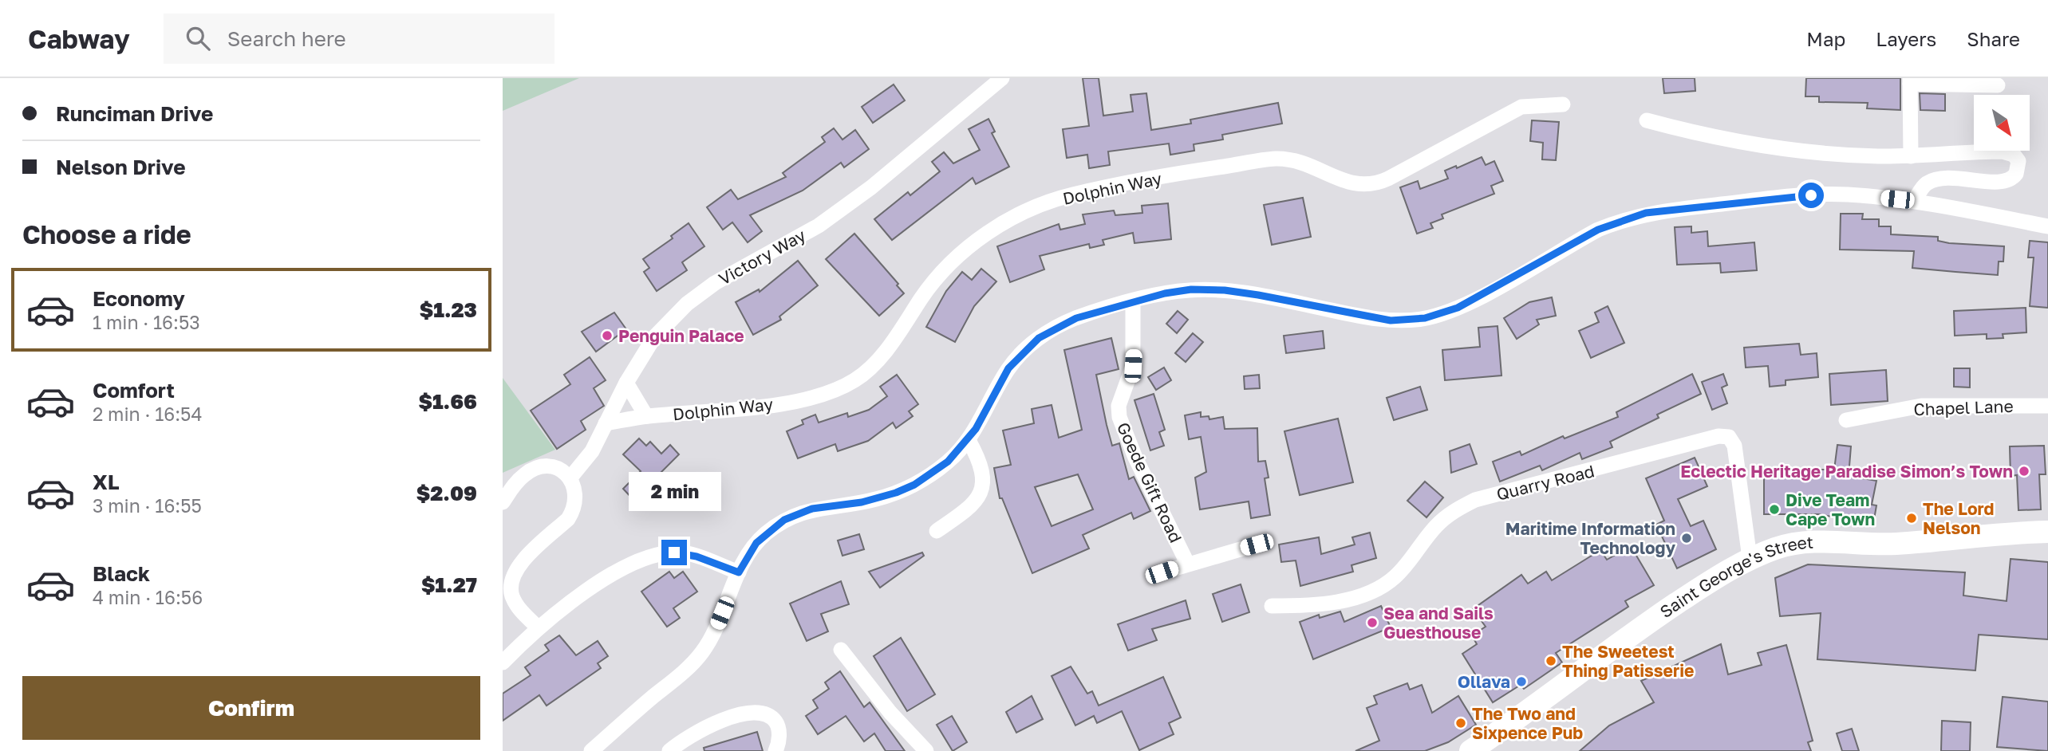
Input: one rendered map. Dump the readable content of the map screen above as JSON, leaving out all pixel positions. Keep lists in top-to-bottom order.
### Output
{
  "streets": {
    "main road": ["Saint George's Street"],
    "street": [
      "Dolphin Way",
      "Victory Way",
      "Chapel Lane",
      "Goede Gift Road",
      "Quarry Road"
    ]
  },
  "crossings": [
    ["Dolphin Way", "Victory Way"],
    ["Quarry Road", "Saint George's Street"]
  ],
  "places": [
    "Penguin Palace",
    "Eclectic Heritage Paradise Simon’s Town",
    "Dive Team Cape Town",
    "The Lord Nelson",
    "Maritime Information Technology",
    "Sea and Sails Guesthouse",
    "The Sweetest Thing Patisserie",
    "Ollava",
    "The Two and Sixpence Pub"
  ],
  "north": "bottom right",
  "page": {
    "header": "Cabway",
    "search": "Search here",
    "nav": ["Map", "Layers", "Share"],
    "banner": ["Runciman Drive", "Nelson Drive"],
    "heading": "Choose a ride",
    "list": [
      {
        "name": "Economy",
        "note": "1 min · 16:53",
        "value": "$1.23"
      },
      {
        "name": "Comfort",
        "note": "2 min · 16:54",
        "value": "$1.66"
      },
      {
        "name": "XL",
        "note": "3 min · 16:55",
        "value": "$2.09"
      },
      {
        "name": "Black",
        "note": "4 min · 16:56",
        "value": "$1.27"
      }
    ],
    "bubble": "2 min",
    "buttons": "Confirm"
  }
}
